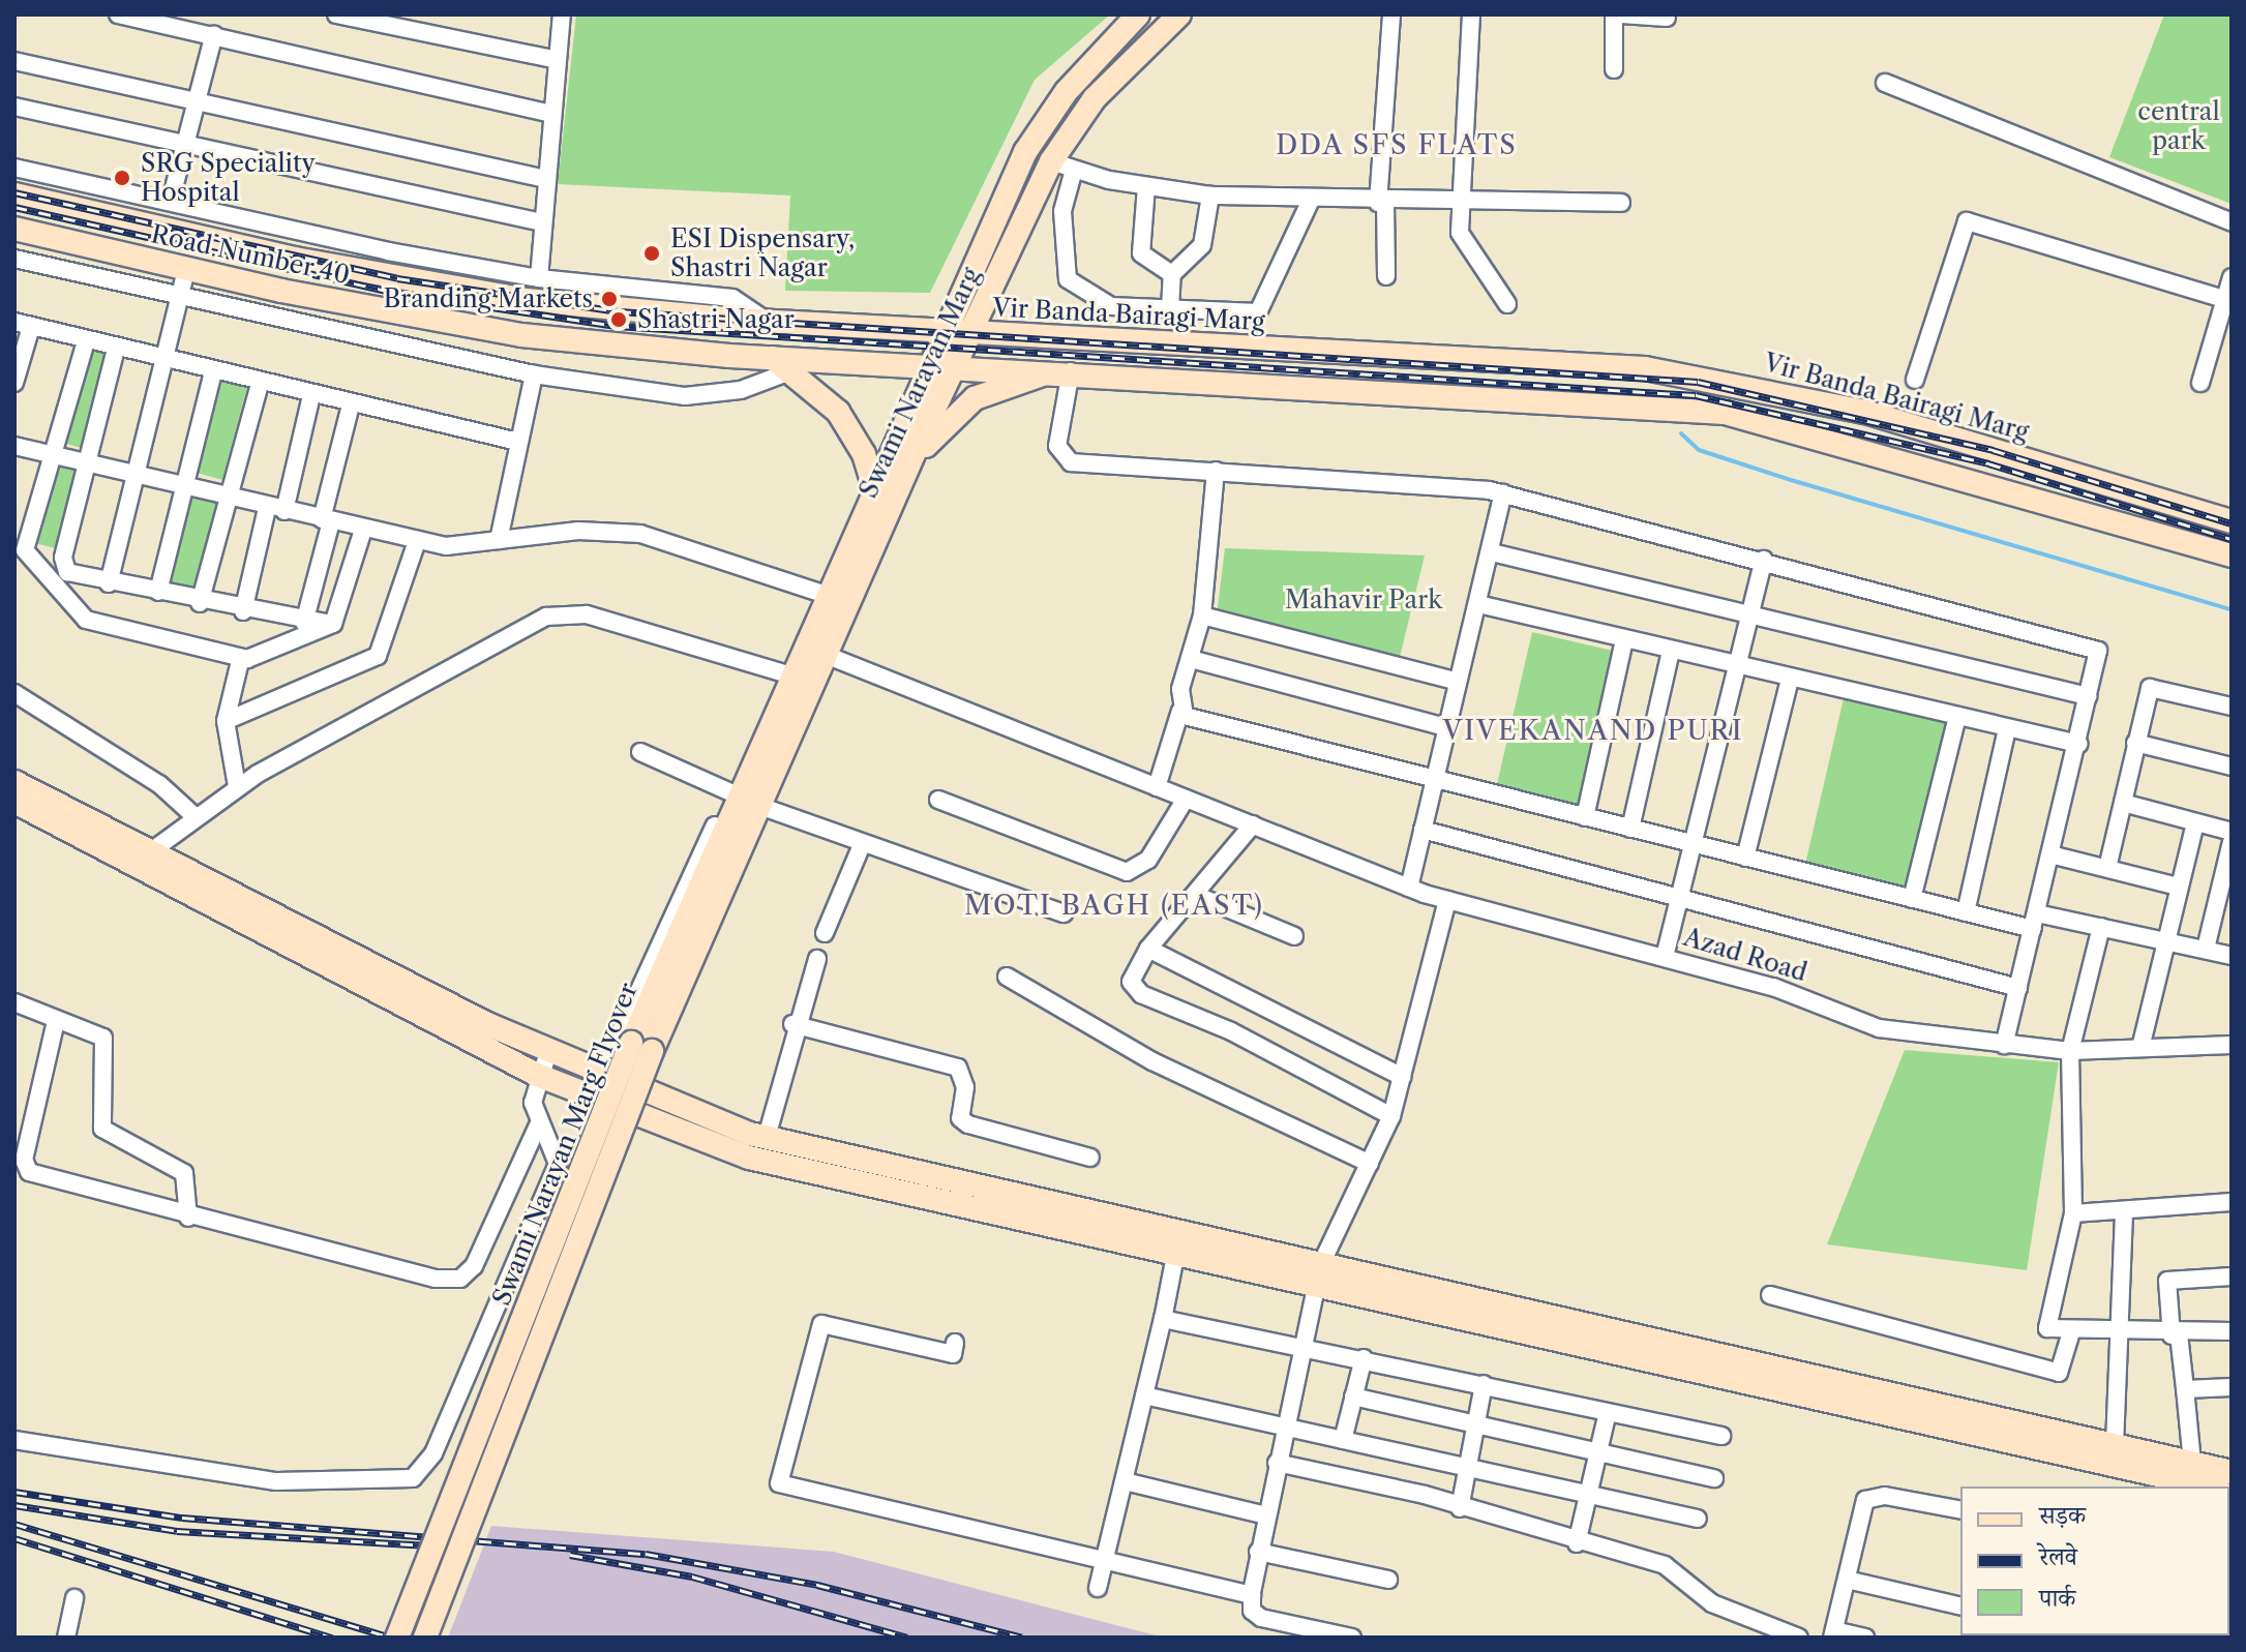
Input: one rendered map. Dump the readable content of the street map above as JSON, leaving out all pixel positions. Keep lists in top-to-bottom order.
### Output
{
  "streets": {
    "main road": [
      "Road Number 40",
      "Vir Banda Bairagi Marg",
      "Swami Narayan Marg",
      "Swami Narayan Marg Flyover"
    ],
    "street": ["Azad Road"]
  },
  "crossings": [
    ["Vir Banda Bairagi Marg", "Swami Narayan Marg"],
    ["Swami Narayan Marg", "Azad Road"],
    ["Swami Narayan Marg", "Swami Narayan Marg Flyover"]
  ],
  "districts": ["DDA SFS FLATS", "VIVEKANAND PURI", "MOTI BAGH (EAST)"],
  "parks": ["central park", "Mahavir Park"],
  "places": [
    "SRG Speciality Hospital",
    "ESI Dispensary, Shastri Nagar",
    "Branding Markets",
    "Shastri Nagar"
  ],
  "legend": ["सड़क", "रेलवे", "पार्क"]
}
